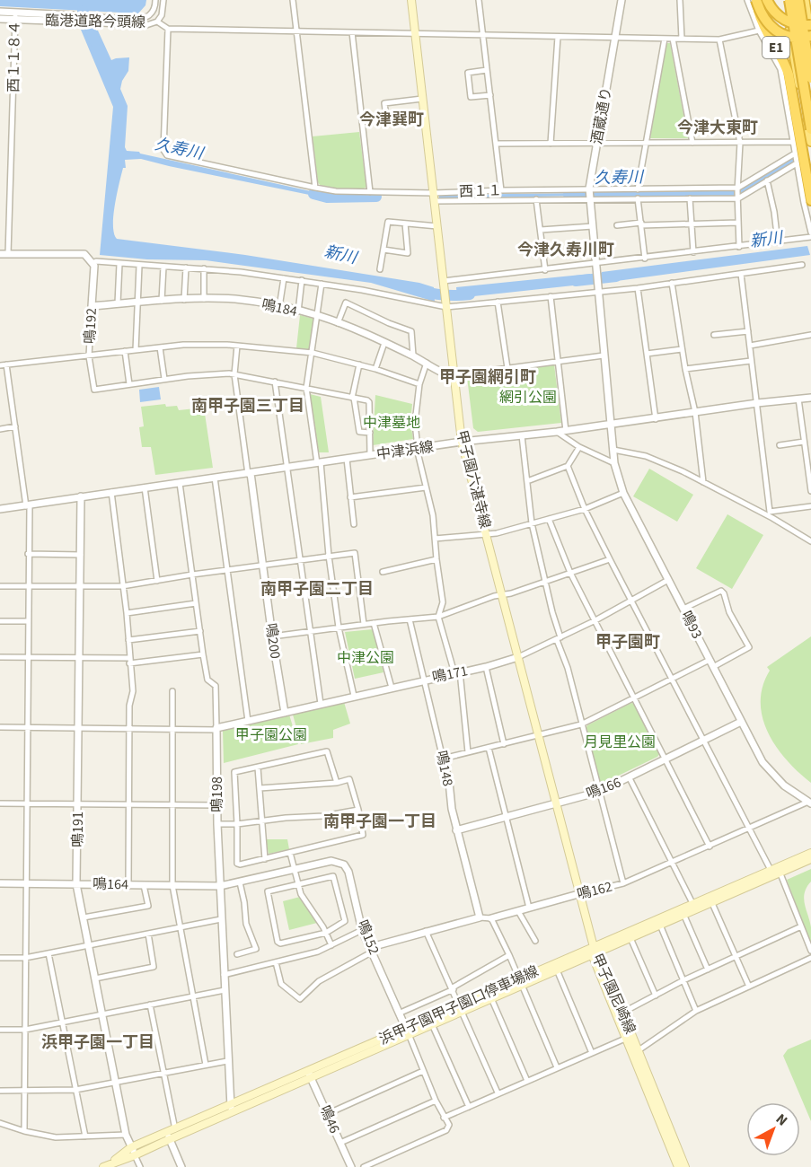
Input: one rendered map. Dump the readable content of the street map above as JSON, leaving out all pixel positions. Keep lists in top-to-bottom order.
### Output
{
  "streets": {
    "highway": ["E1"],
    "main road": ["甲子園六湛寺線", "甲子園尼崎線", "浜甲子園甲子園口停車場線"],
    "street": [
      "臨港道路今頭線",
      "西１１８４",
      "酒蔵通り",
      "西１１",
      "鳴184",
      "鳴192",
      "中津浜線",
      "鳴93",
      "鳴200",
      "鳴171",
      "鳴148",
      "鳴166",
      "鳴198",
      "鳴191",
      "鳴164",
      "鳴162",
      "鳴152",
      "鳴46"
    ]
  },
  "crossings": [
    ["臨港道路今頭線", "西１１８４"],
    ["酒蔵通り", "西１１"],
    ["酒蔵通り", "中津浜線"],
    ["酒蔵通り", "鳴93"],
    ["西１１", "甲子園六湛寺線"],
    ["鳴184", "鳴192"],
    ["鳴184", "甲子園六湛寺線"],
    ["中津浜線", "甲子園六湛寺線"],
    ["中津浜線", "鳴93"],
    ["中津浜線", "鳴200"],
    ["中津浜線", "鳴198"],
    ["中津浜線", "鳴191"],
    ["甲子園六湛寺線", "鳴171"],
    ["甲子園六湛寺線", "鳴166"],
    ["甲子園六湛寺線", "鳴162"],
    ["甲子園六湛寺線", "甲子園尼崎線"],
    ["甲子園六湛寺線", "浜甲子園甲子園口停車場線"],
    ["鳴93", "鳴171"],
    ["鳴93", "鳴166"],
    ["鳴93", "鳴162"],
    ["鳴200", "鳴171"],
    ["鳴171", "鳴148"],
    ["鳴171", "鳴198"],
    ["鳴171", "鳴191"],
    ["鳴148", "鳴166"],
    ["鳴148", "鳴162"],
    ["鳴198", "鳴164"],
    ["鳴198", "鳴152"],
    ["鳴198", "浜甲子園甲子園口停車場線"],
    ["鳴191", "鳴164"],
    ["鳴191", "浜甲子園甲子園口停車場線"],
    ["鳴164", "鳴152"],
    ["鳴162", "鳴152"],
    ["鳴152", "浜甲子園甲子園口停車場線"],
    ["甲子園尼崎線", "浜甲子園甲子園口停車場線"],
    ["浜甲子園甲子園口停車場線", "鳴46"]
  ],
  "districts": [
    "今津巽町",
    "今津大東町",
    "今津久寿川町",
    "甲子園網引町",
    "南甲子園三丁目",
    "南甲子園二丁目",
    "甲子園町",
    "南甲子園一丁目",
    "浜甲子園一丁目"
  ],
  "water": ["久寿川", "新川"],
  "parks": [
    "網引公園",
    "中津墓地",
    "中津公園",
    "甲子園公園",
    "月見里公園"
  ],
  "north": "top right"
}
